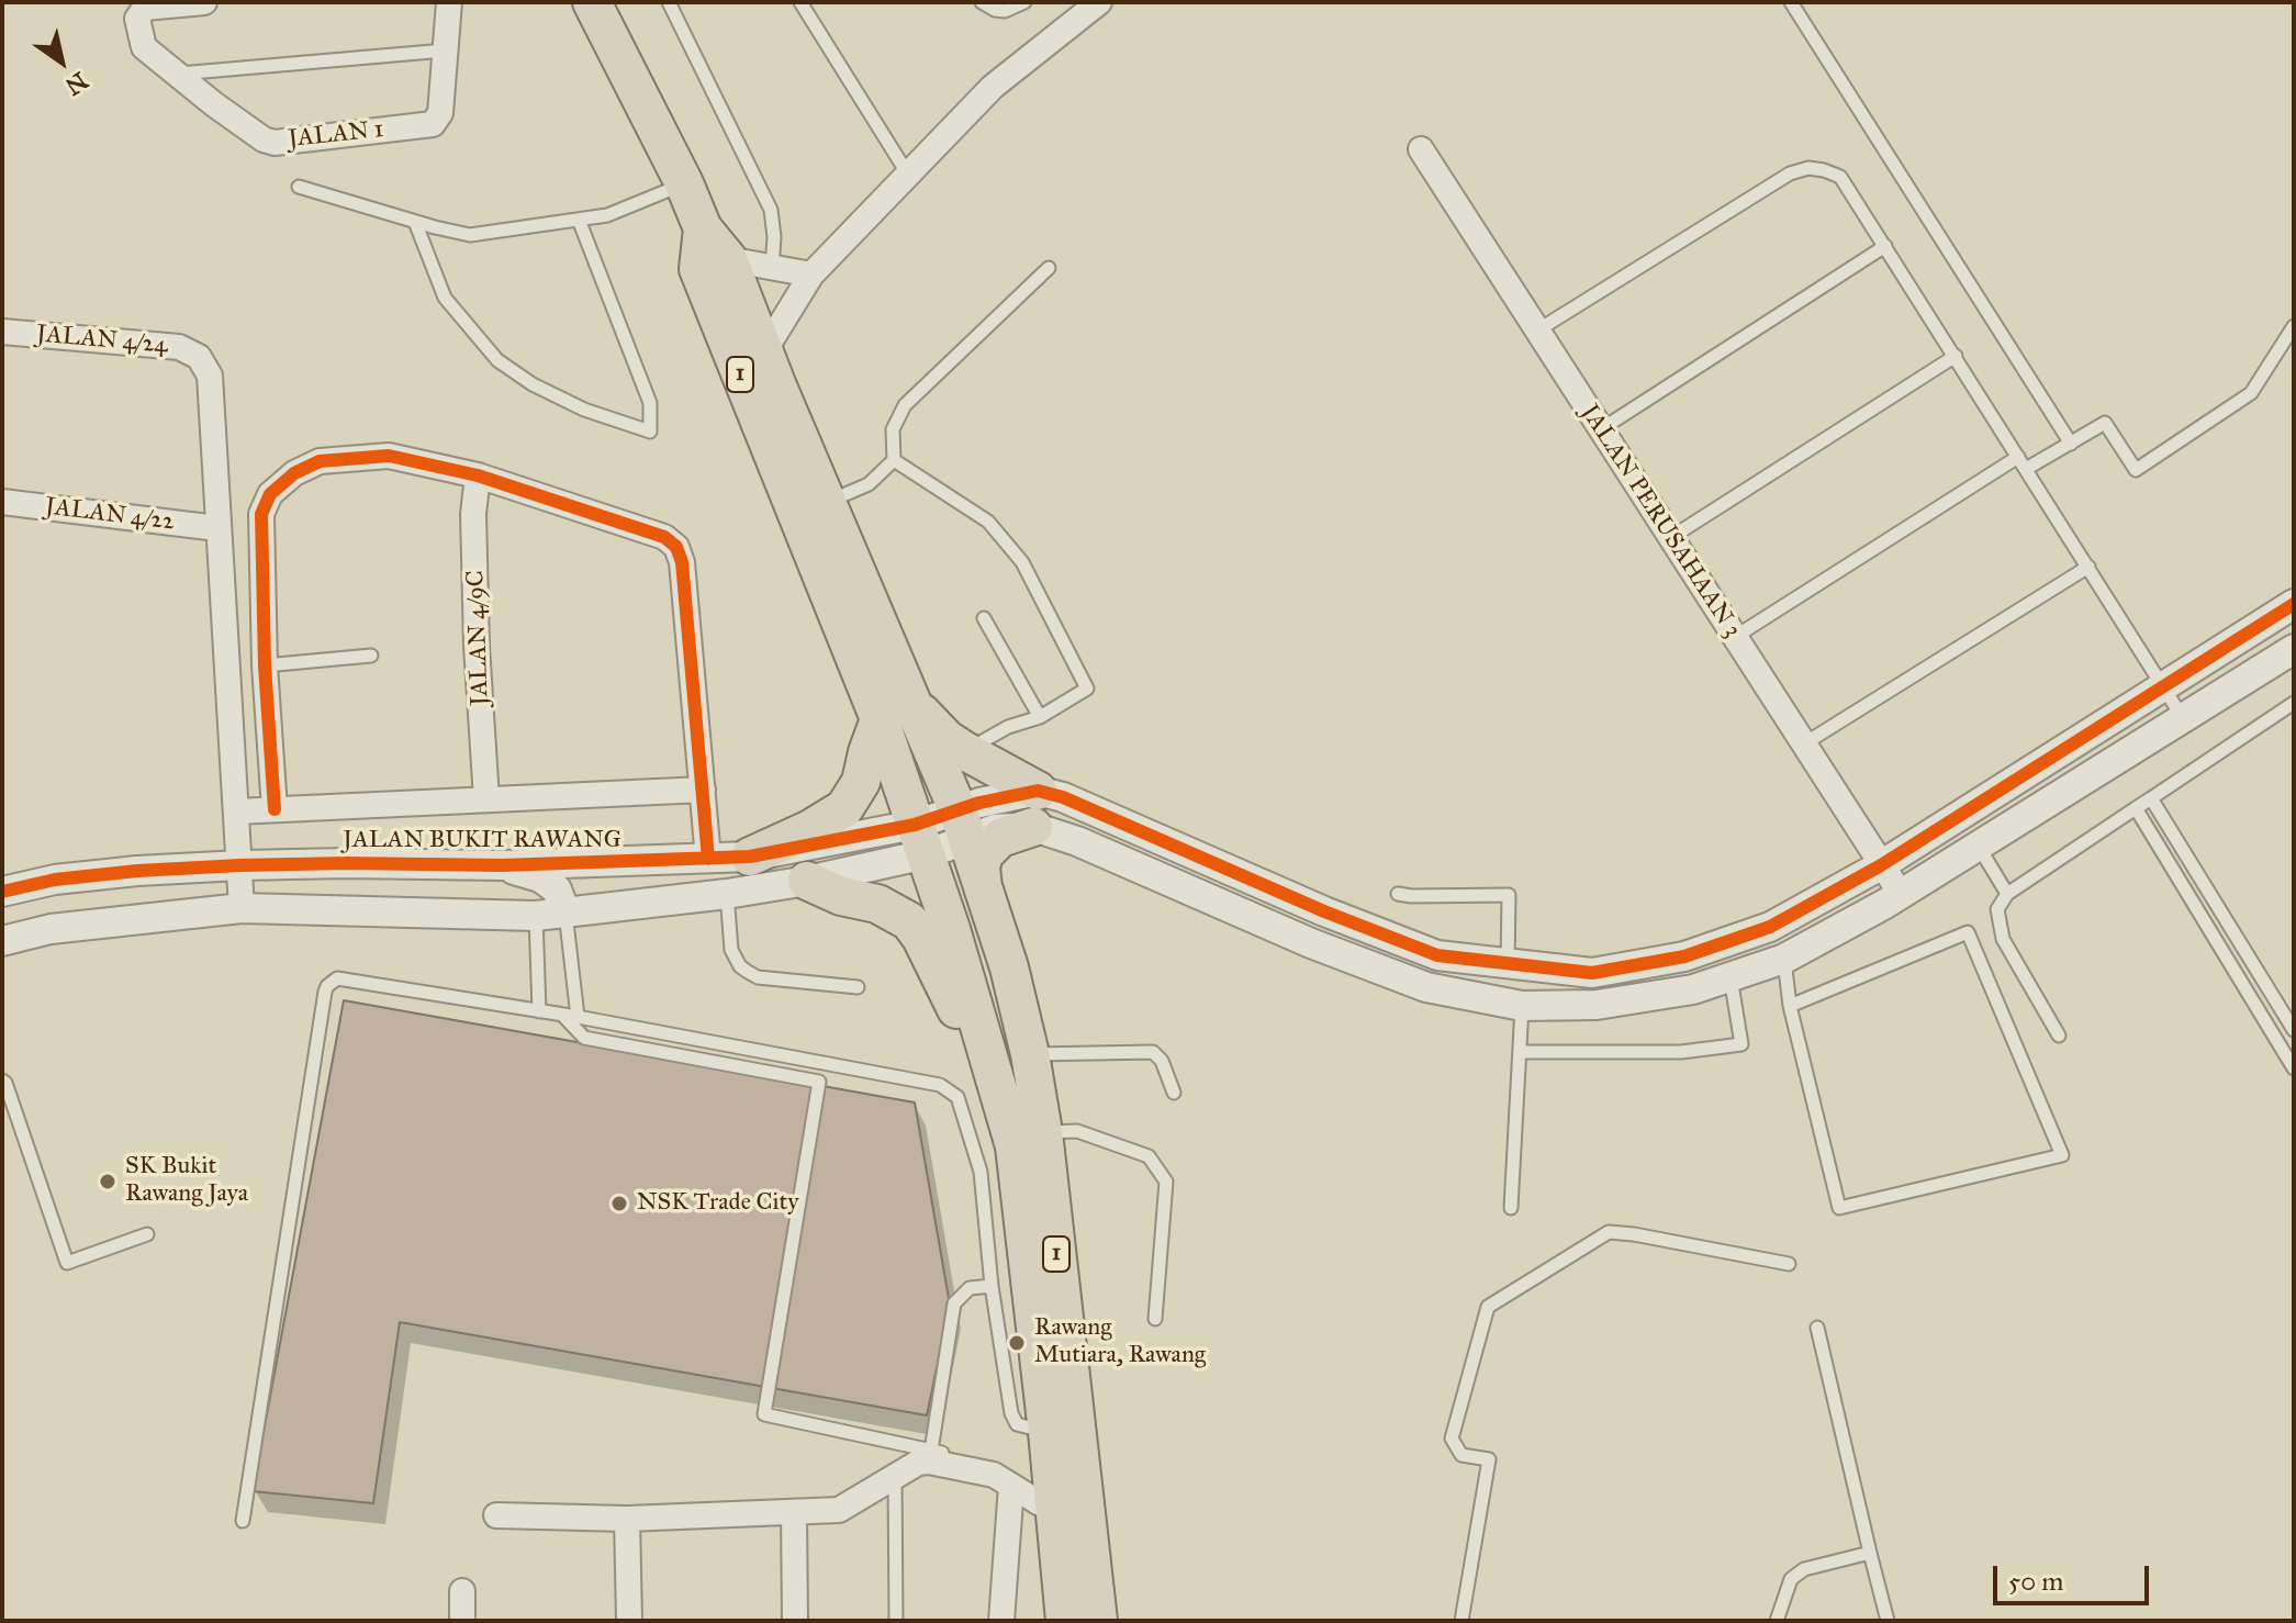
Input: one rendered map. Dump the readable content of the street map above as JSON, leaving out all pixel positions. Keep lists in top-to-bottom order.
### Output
{
  "streets": {
    "main road": ["1"],
    "street": [
      "JALAN 1",
      "JALAN 4/24",
      "JALAN 4/22",
      "JALAN PERUSAHAAN 3",
      "JALAN 4/9C",
      "JALAN BUKIT RAWANG"
    ]
  },
  "crossings": [
    ["JALAN 4/24", "JALAN 4/22"],
    ["1", "JALAN BUKIT RAWANG"]
  ],
  "places": ["SK Bukit Rawang Jaya", "NSK Trade City", "Rawang Mutiara, Rawang"],
  "scale_bar": "50 m",
  "north": "bottom right"
}
